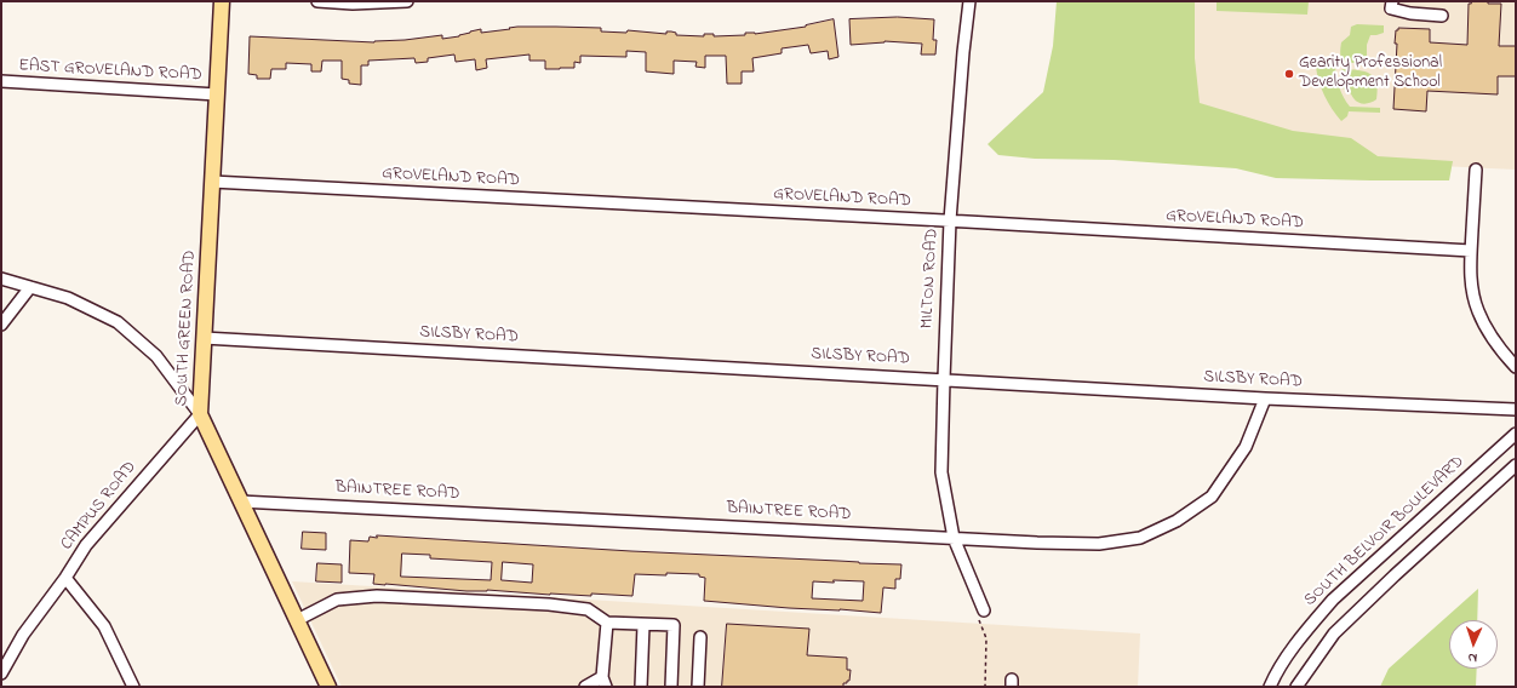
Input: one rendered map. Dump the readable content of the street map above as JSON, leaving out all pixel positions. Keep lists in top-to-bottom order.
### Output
{
  "streets": {
    "main road": ["SOUTH GREEN ROAD"],
    "street": [
      "EAST GROVELAND ROAD",
      "GROVELAND ROAD",
      "MILTON ROAD",
      "SILSBY ROAD",
      "BAINTREE ROAD",
      "CAMPUS ROAD",
      "SOUTH BELVOIR BOULEVARD"
    ]
  },
  "crossings": [
    ["EAST GROVELAND ROAD", "SOUTH GREEN ROAD"],
    ["GROVELAND ROAD", "MILTON ROAD"],
    ["GROVELAND ROAD", "SOUTH GREEN ROAD"],
    ["MILTON ROAD", "SILSBY ROAD"],
    ["MILTON ROAD", "BAINTREE ROAD"],
    ["SOUTH GREEN ROAD", "SILSBY ROAD"],
    ["SOUTH GREEN ROAD", "BAINTREE ROAD"],
    ["SOUTH GREEN ROAD", "CAMPUS ROAD"],
    ["SILSBY ROAD", "BAINTREE ROAD"]
  ],
  "places": ["Gearity Professional Development School"],
  "north": "bottom"
}
